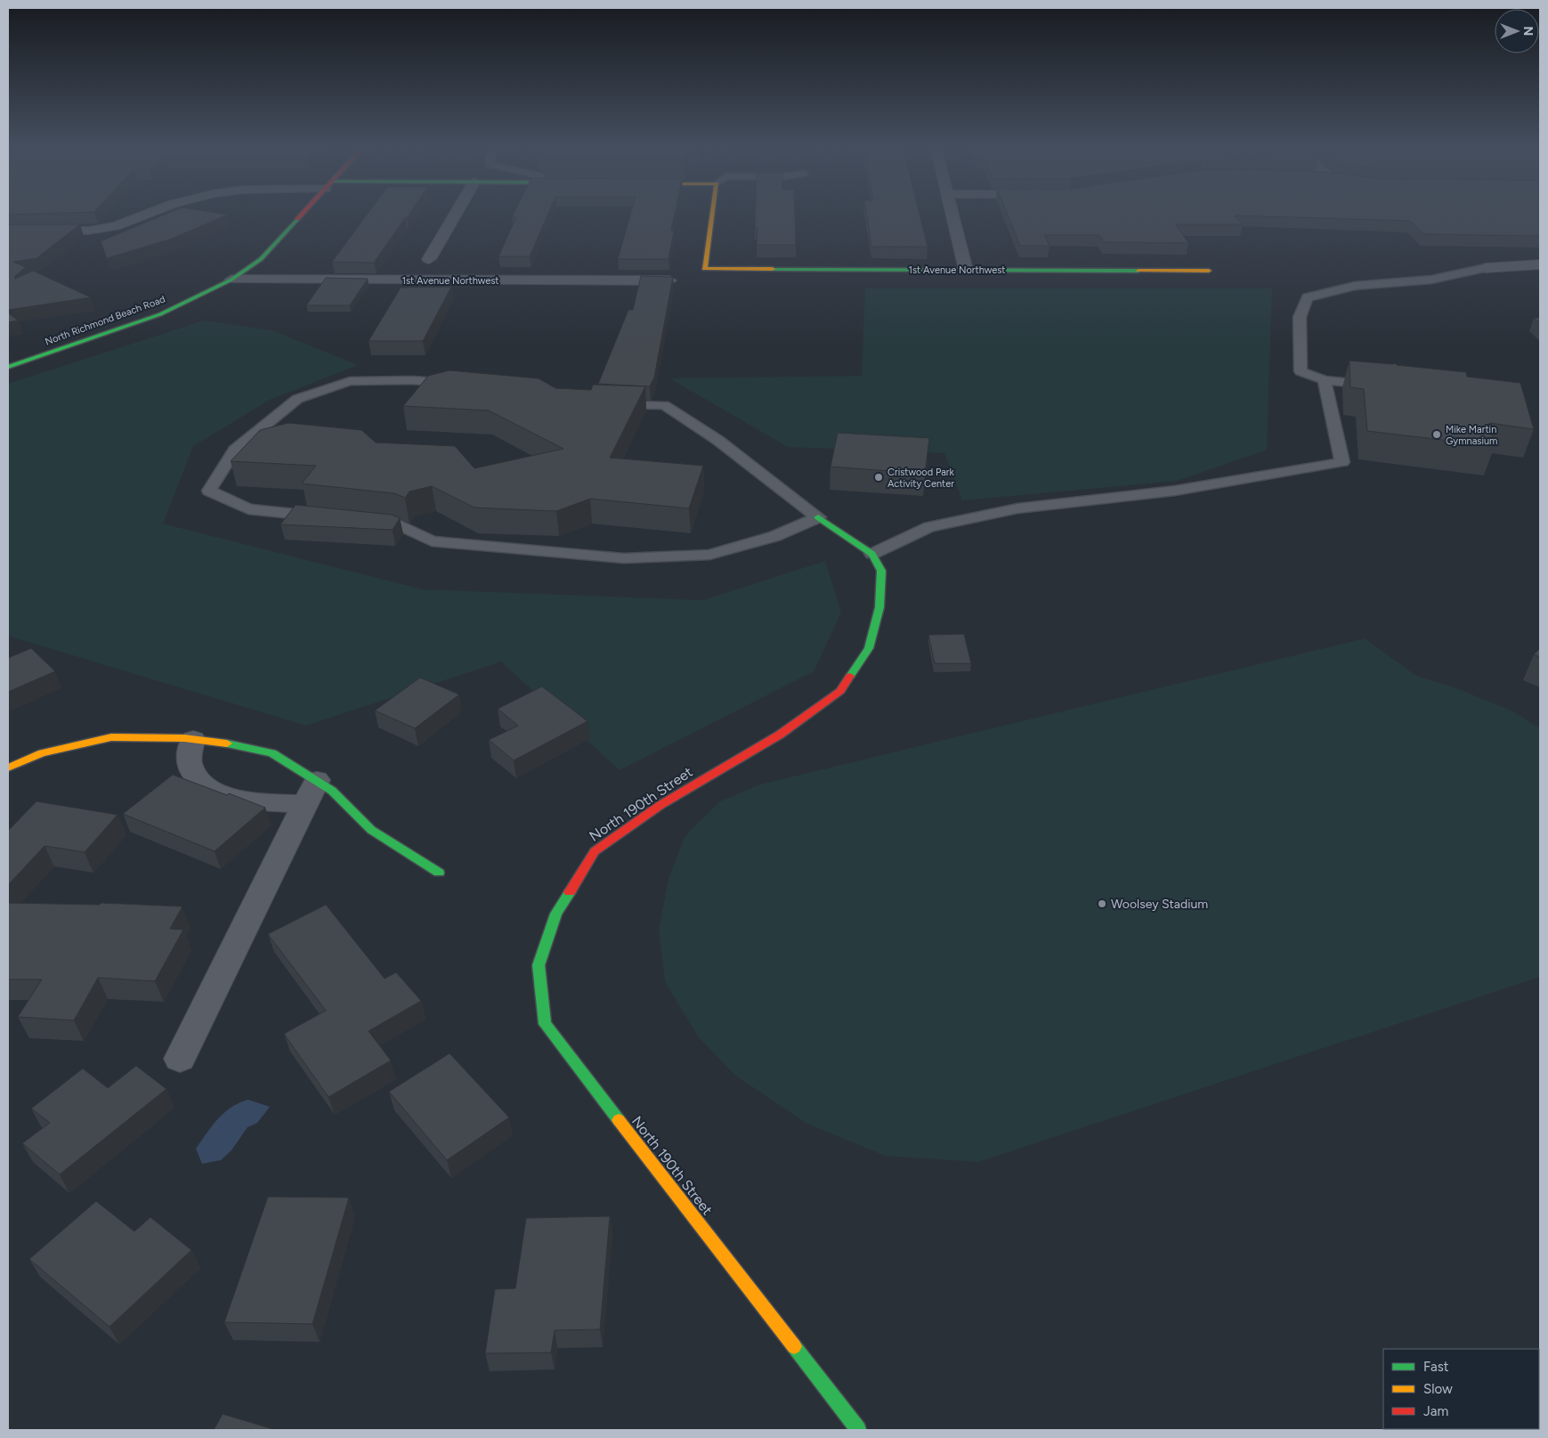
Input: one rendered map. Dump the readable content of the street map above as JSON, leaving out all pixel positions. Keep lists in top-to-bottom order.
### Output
{
  "streets": {
    "street": ["1st Avenue Northwest", "North Richmond Beach Road", "North 190th Street"]
  },
  "crossings": [
    ["1st Avenue Northwest", "North Richmond Beach Road"]
  ],
  "places": ["Mike Martin Gymnasium", "Cristwood Park Activity Center", "Woolsey Stadium"],
  "legend": ["Fast", "Slow", "Jam"],
  "north": "right"
}
